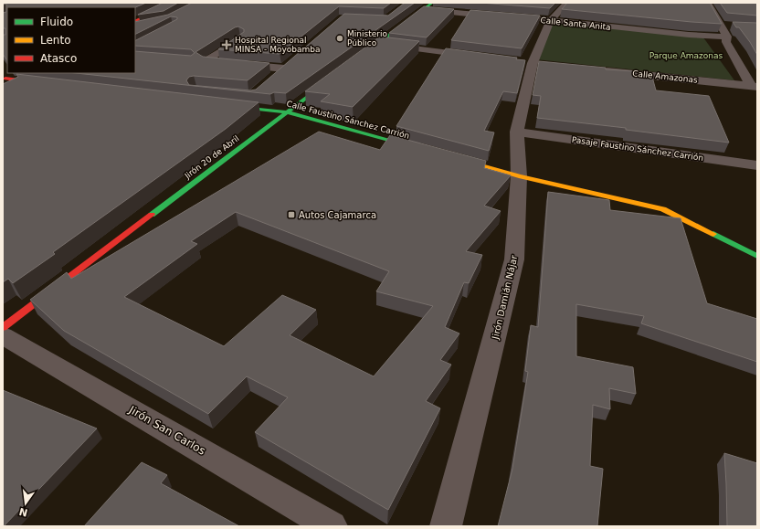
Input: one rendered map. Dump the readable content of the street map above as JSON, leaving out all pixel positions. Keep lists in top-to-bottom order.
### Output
{
  "streets": {
    "main road": ["Calle Faustino Sánchez Carrión", "Jirón 20 de Abril"],
    "street": [
      "Calle Santa Anita",
      "Calle Amazonas",
      "Pasaje Faustino Sánchez Carrión",
      "Jirón Damián Nájar",
      "Jirón San Carlos"
    ]
  },
  "crossings": [
    ["Calle Santa Anita", "Jirón Damián Nájar"],
    ["Calle Faustino Sánchez Carrión", "Jirón 20 de Abril"],
    ["Pasaje Faustino Sánchez Carrión", "Jirón Damián Nájar"]
  ],
  "parks": ["Parque Amazonas"],
  "places": {
    "other": ["Ministerio Público"],
    "health": ["Hospital Regional MINSA - Moyobamba"],
    "transit": ["Autos Cajamarca"]
  },
  "legend": ["Fluido", "Lento", "Atasco"],
  "north": "bottom"
}
